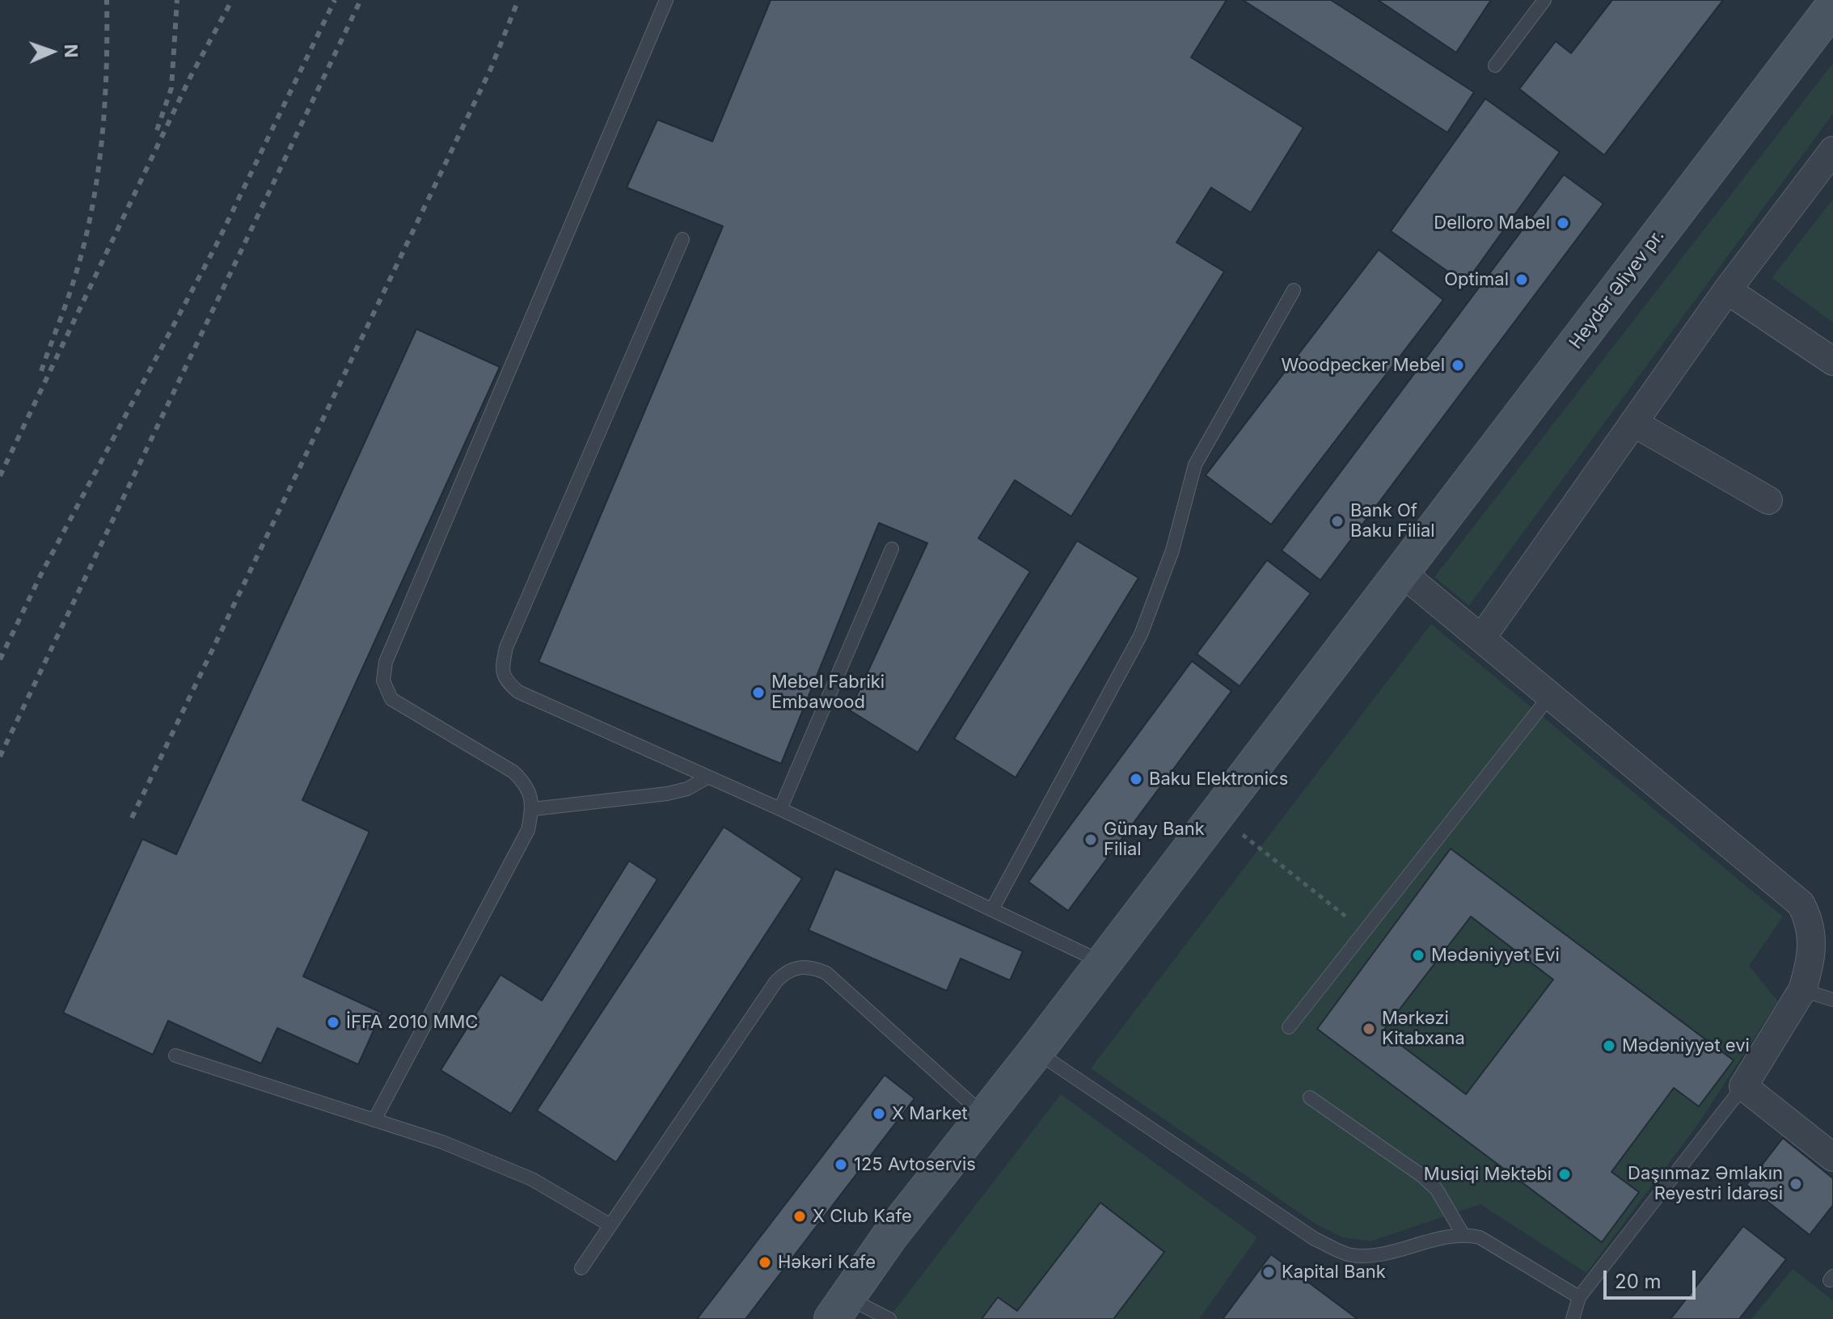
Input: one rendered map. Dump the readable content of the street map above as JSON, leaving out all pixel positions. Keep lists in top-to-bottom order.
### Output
{
  "streets": {
    "main road": ["Heydər Əliyev pr."]
  },
  "places": [
    "Delloro Mabel",
    "Optimal",
    "Woodpecker Mebel",
    "Bank Of Baku Filial",
    "Mebel Fabriki Embawood",
    "Baku Elektronics",
    "Günay Bank Filial",
    "Mədəniyyət Evi",
    "İFFA 2010 MMC",
    "Mərkəzi Kitabxana",
    "Mədəniyyət evi",
    "X Market",
    "125 Avtoservis",
    "Musiqi Məktəbi",
    "Daşınmaz Əmlakın Reyestri İdarəsi",
    "X Club Kafe",
    "Həkəri Kafe",
    "Kapital Bank"
  ],
  "scale_bar": "20 m",
  "north": "right"
}
